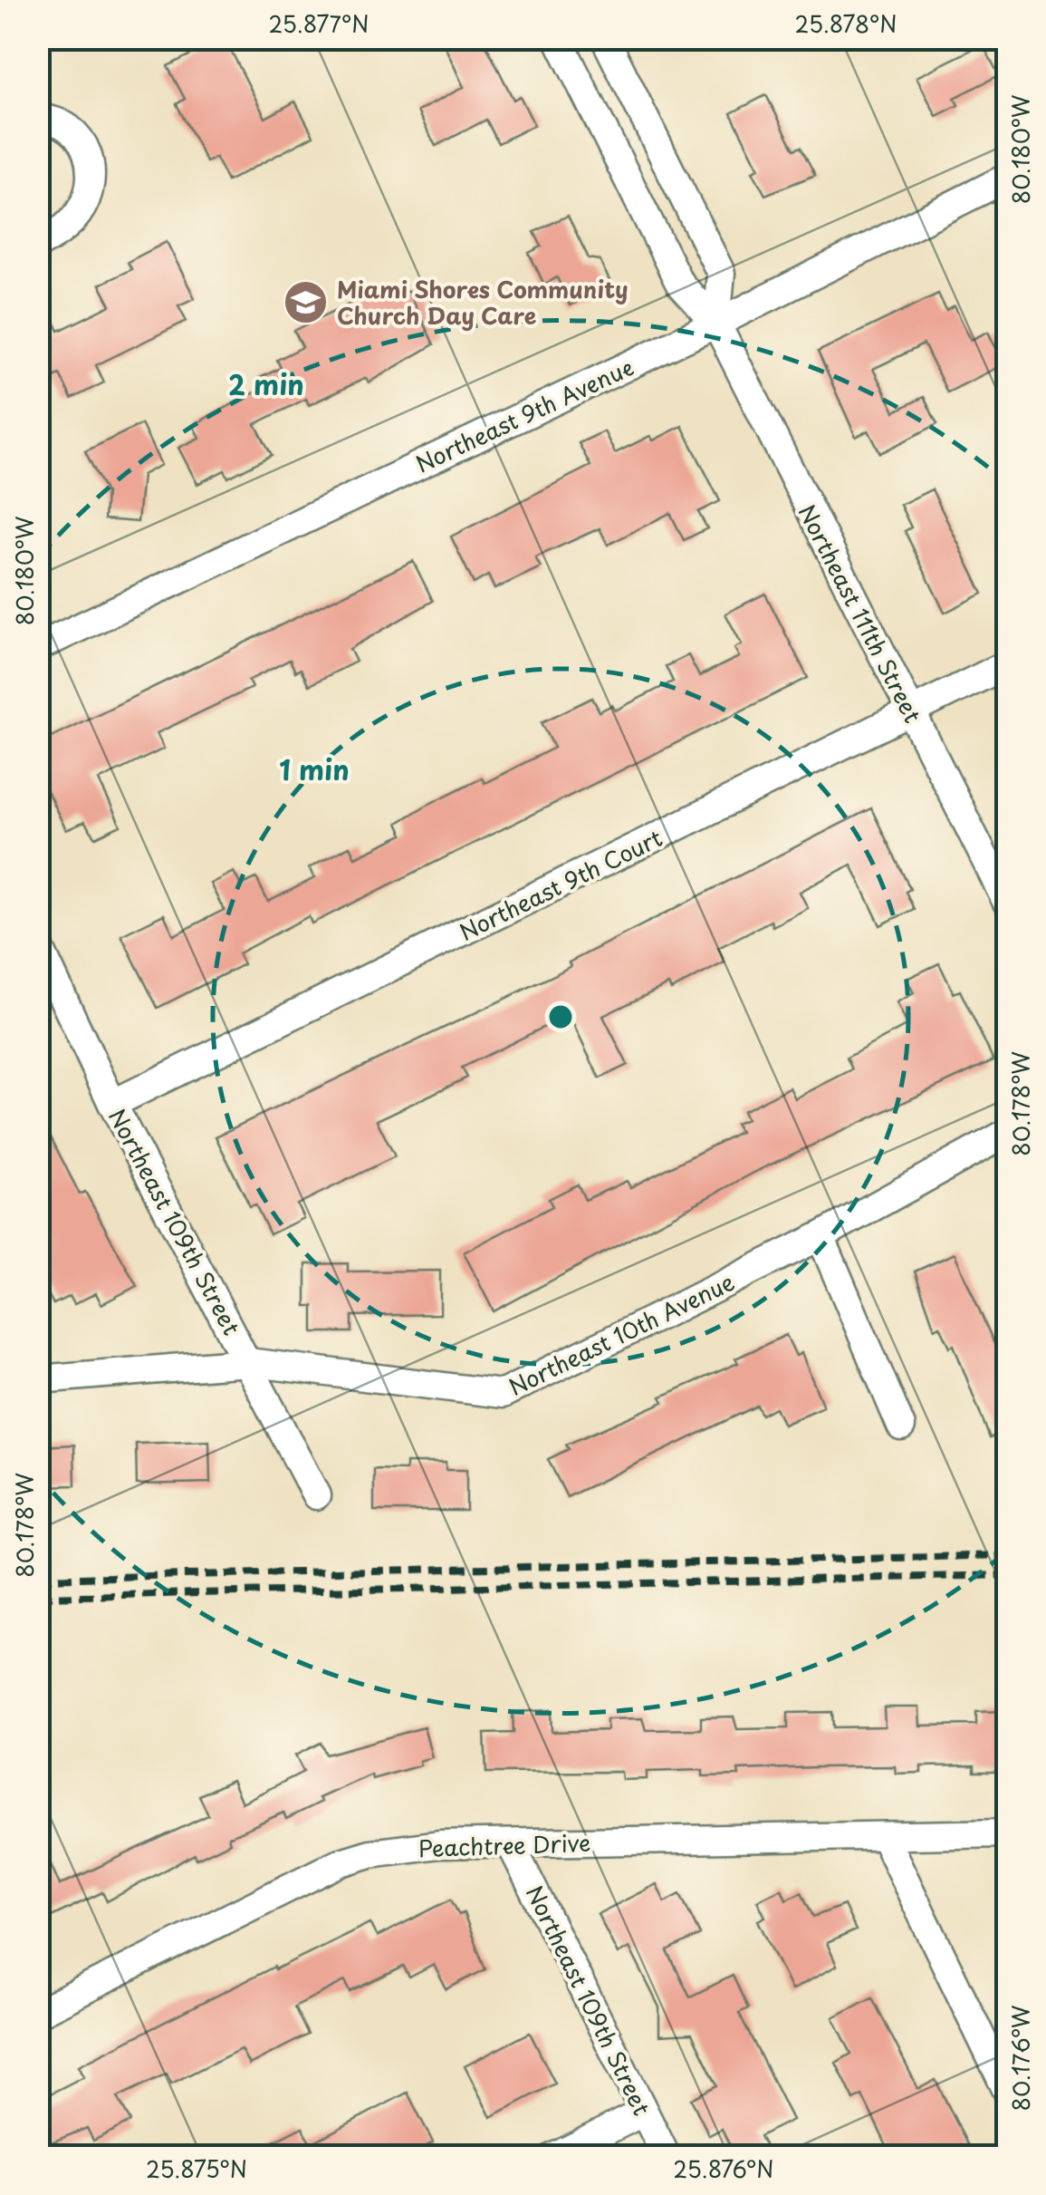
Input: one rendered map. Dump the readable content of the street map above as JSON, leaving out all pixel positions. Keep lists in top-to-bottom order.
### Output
{
  "streets": {
    "street": [
      "Northeast 9th Avenue",
      "Northeast 111th Street",
      "Northeast 9th Court",
      "Northeast 109th Street",
      "Northeast 10th Avenue",
      "Peachtree Drive"
    ]
  },
  "crossings": [
    ["Northeast 9th Avenue", "Northeast 111th Street"],
    ["Northeast 111th Street", "Northeast 9th Court"],
    ["Northeast 9th Court", "Northeast 109th Street"],
    ["Northeast 109th Street", "Northeast 10th Avenue"],
    ["Northeast 109th Street", "Peachtree Drive"]
  ],
  "places": {
    "school or university": ["Miami Shores Community Church Day Care"]
  },
  "coordinates": [
    "25.877°N",
    "25.878°N",
    "80.180°W",
    "80.178°W",
    "80.176°W",
    "25.875°N",
    "25.876°N"
  ],
  "rings": ["2 min", "1 min"]
}
